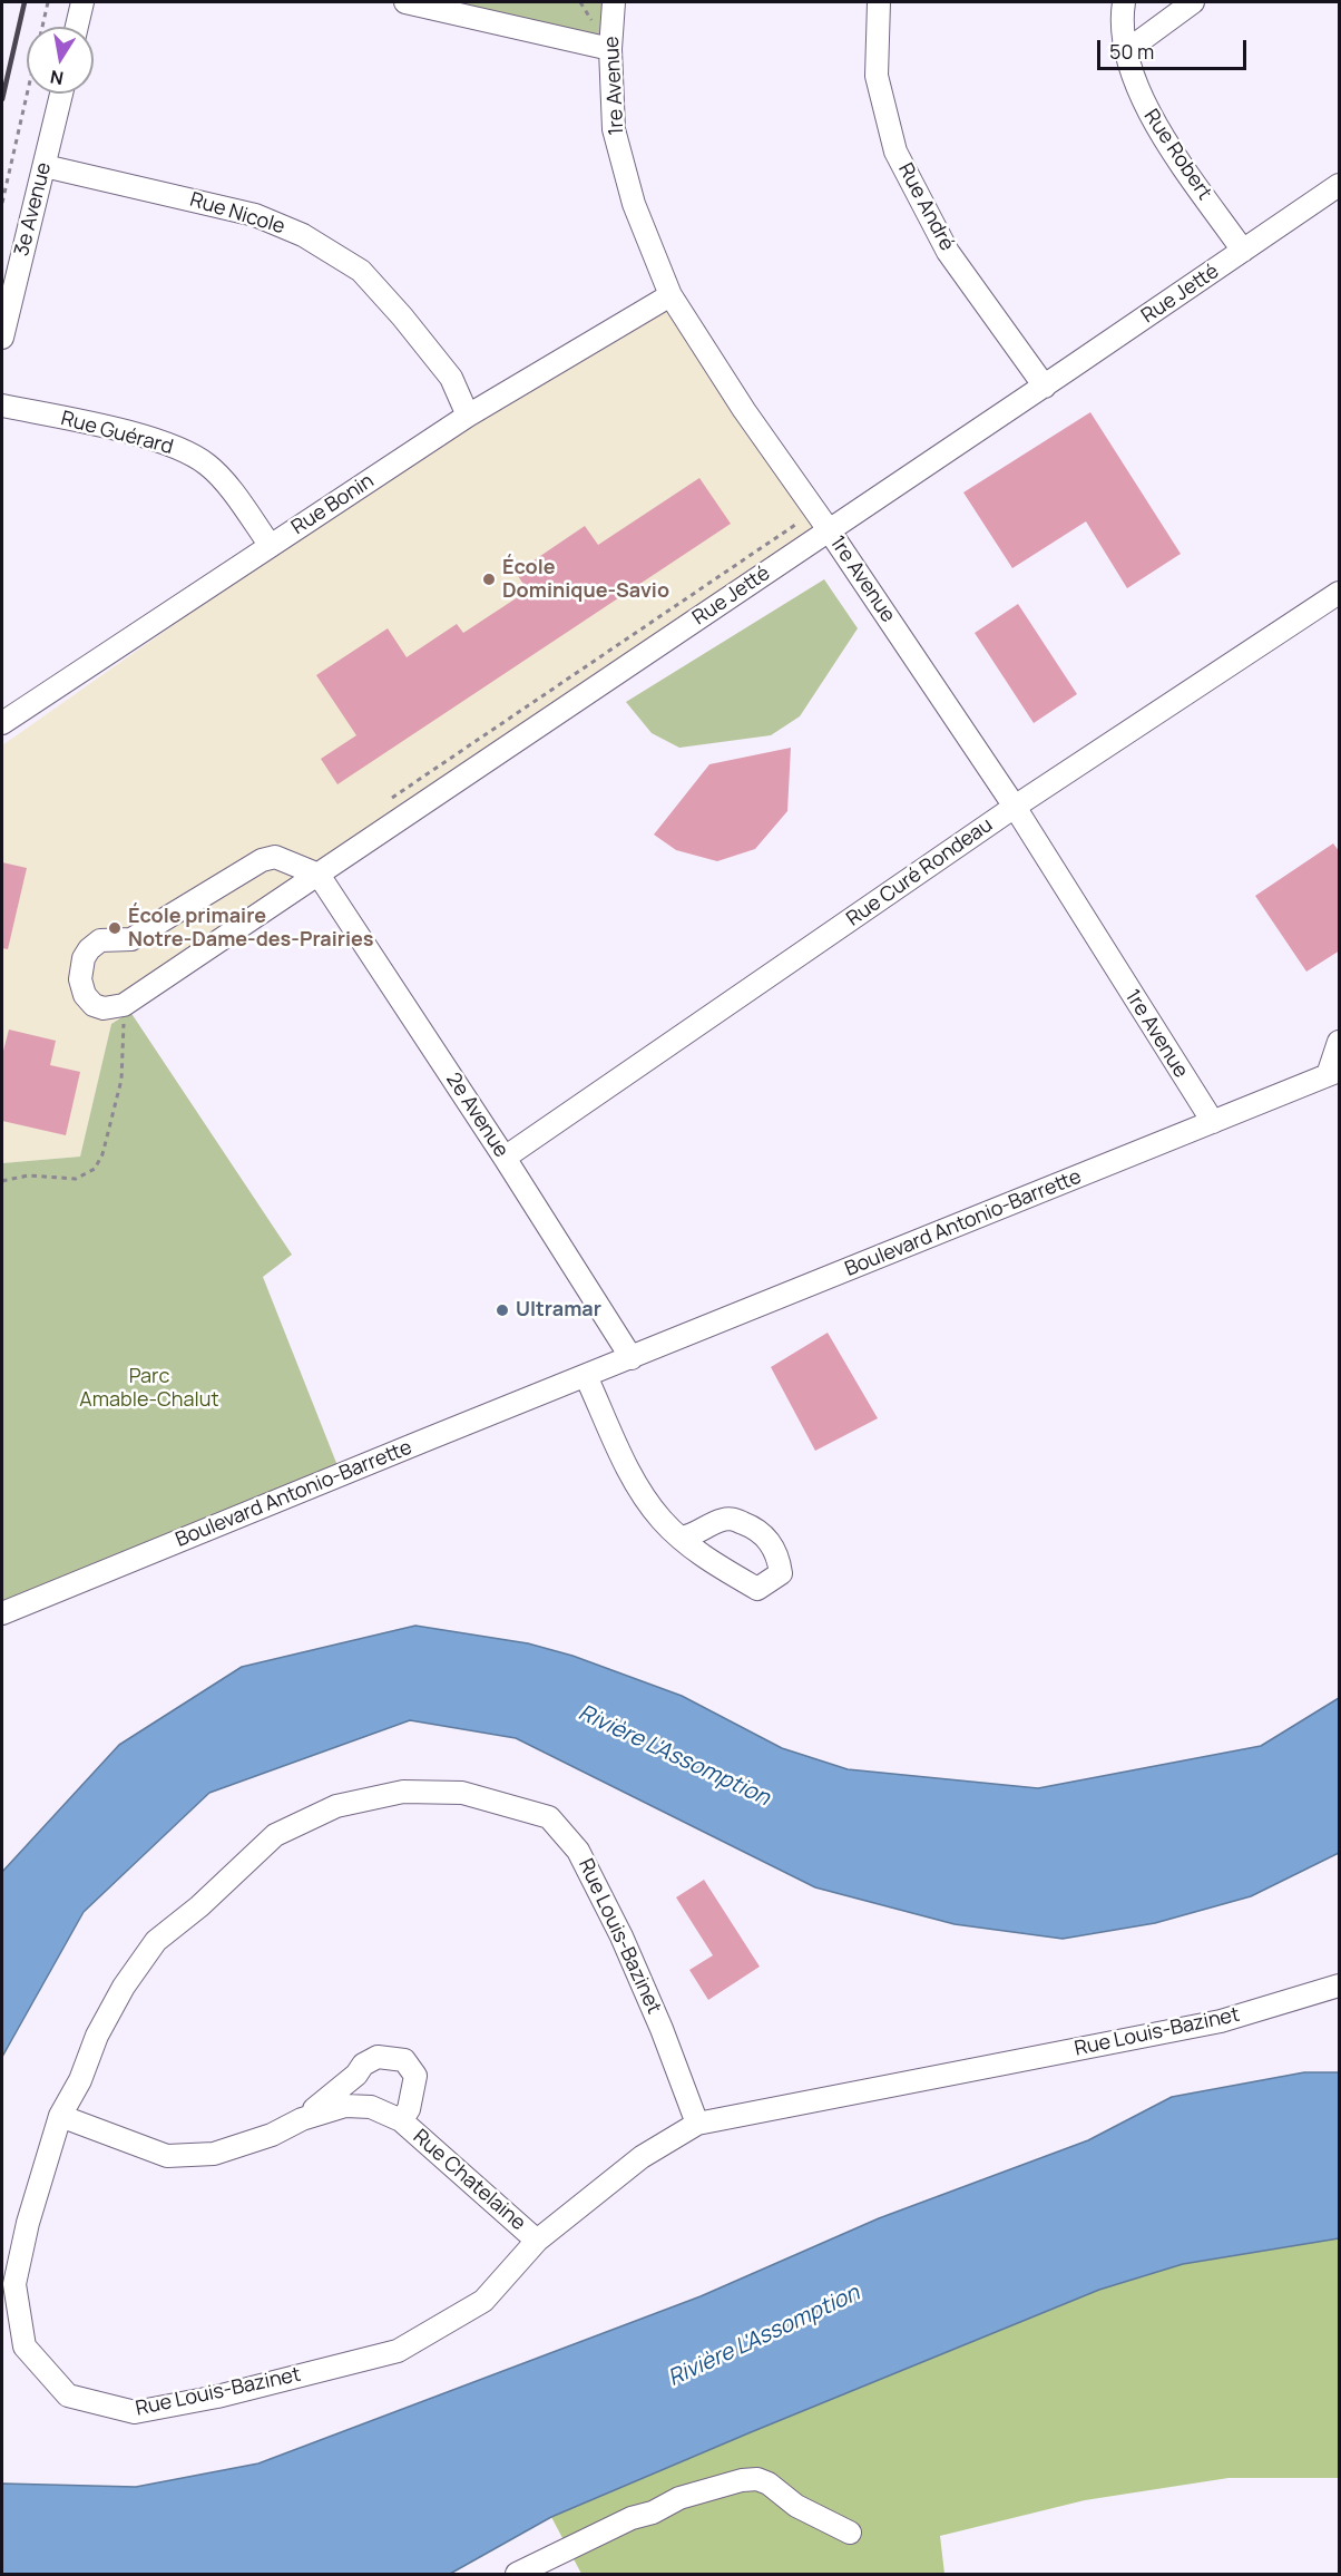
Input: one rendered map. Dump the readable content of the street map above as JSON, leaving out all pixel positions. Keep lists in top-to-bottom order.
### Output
{
  "streets": {
    "street": [
      "1re Avenue",
      "Rue Robert",
      "Rue André",
      "3e Avenue",
      "Rue Nicole",
      "Rue Jetté",
      "Rue Guérard",
      "Rue Bonin",
      "Rue Curé Rondeau",
      "2e Avenue",
      "Boulevard Antonio-Barrette",
      "Rue Louis-Bazinet",
      "Rue Chatelaine"
    ]
  },
  "crossings": [
    ["1re Avenue", "Rue Jetté"],
    ["1re Avenue", "Rue Bonin"],
    ["1re Avenue", "Rue Curé Rondeau"],
    ["1re Avenue", "Boulevard Antonio-Barrette"],
    ["Rue Robert", "Rue Jetté"],
    ["Rue André", "Rue Jetté"],
    ["3e Avenue", "Rue Nicole"],
    ["Rue Nicole", "Rue Bonin"],
    ["Rue Jetté", "2e Avenue"],
    ["Rue Guérard", "Rue Bonin"],
    ["Rue Curé Rondeau", "2e Avenue"],
    ["2e Avenue", "Boulevard Antonio-Barrette"],
    ["Rue Louis-Bazinet", "Rue Chatelaine"]
  ],
  "water": ["Rivière L'Assomption"],
  "parks": ["Parc Amable-Chalut"],
  "places": ["École Dominique-Savio", "École primaire Notre-Dame-des-Prairies", "Ultramar"],
  "scale_bar": "50 m",
  "north": "bottom"
}
